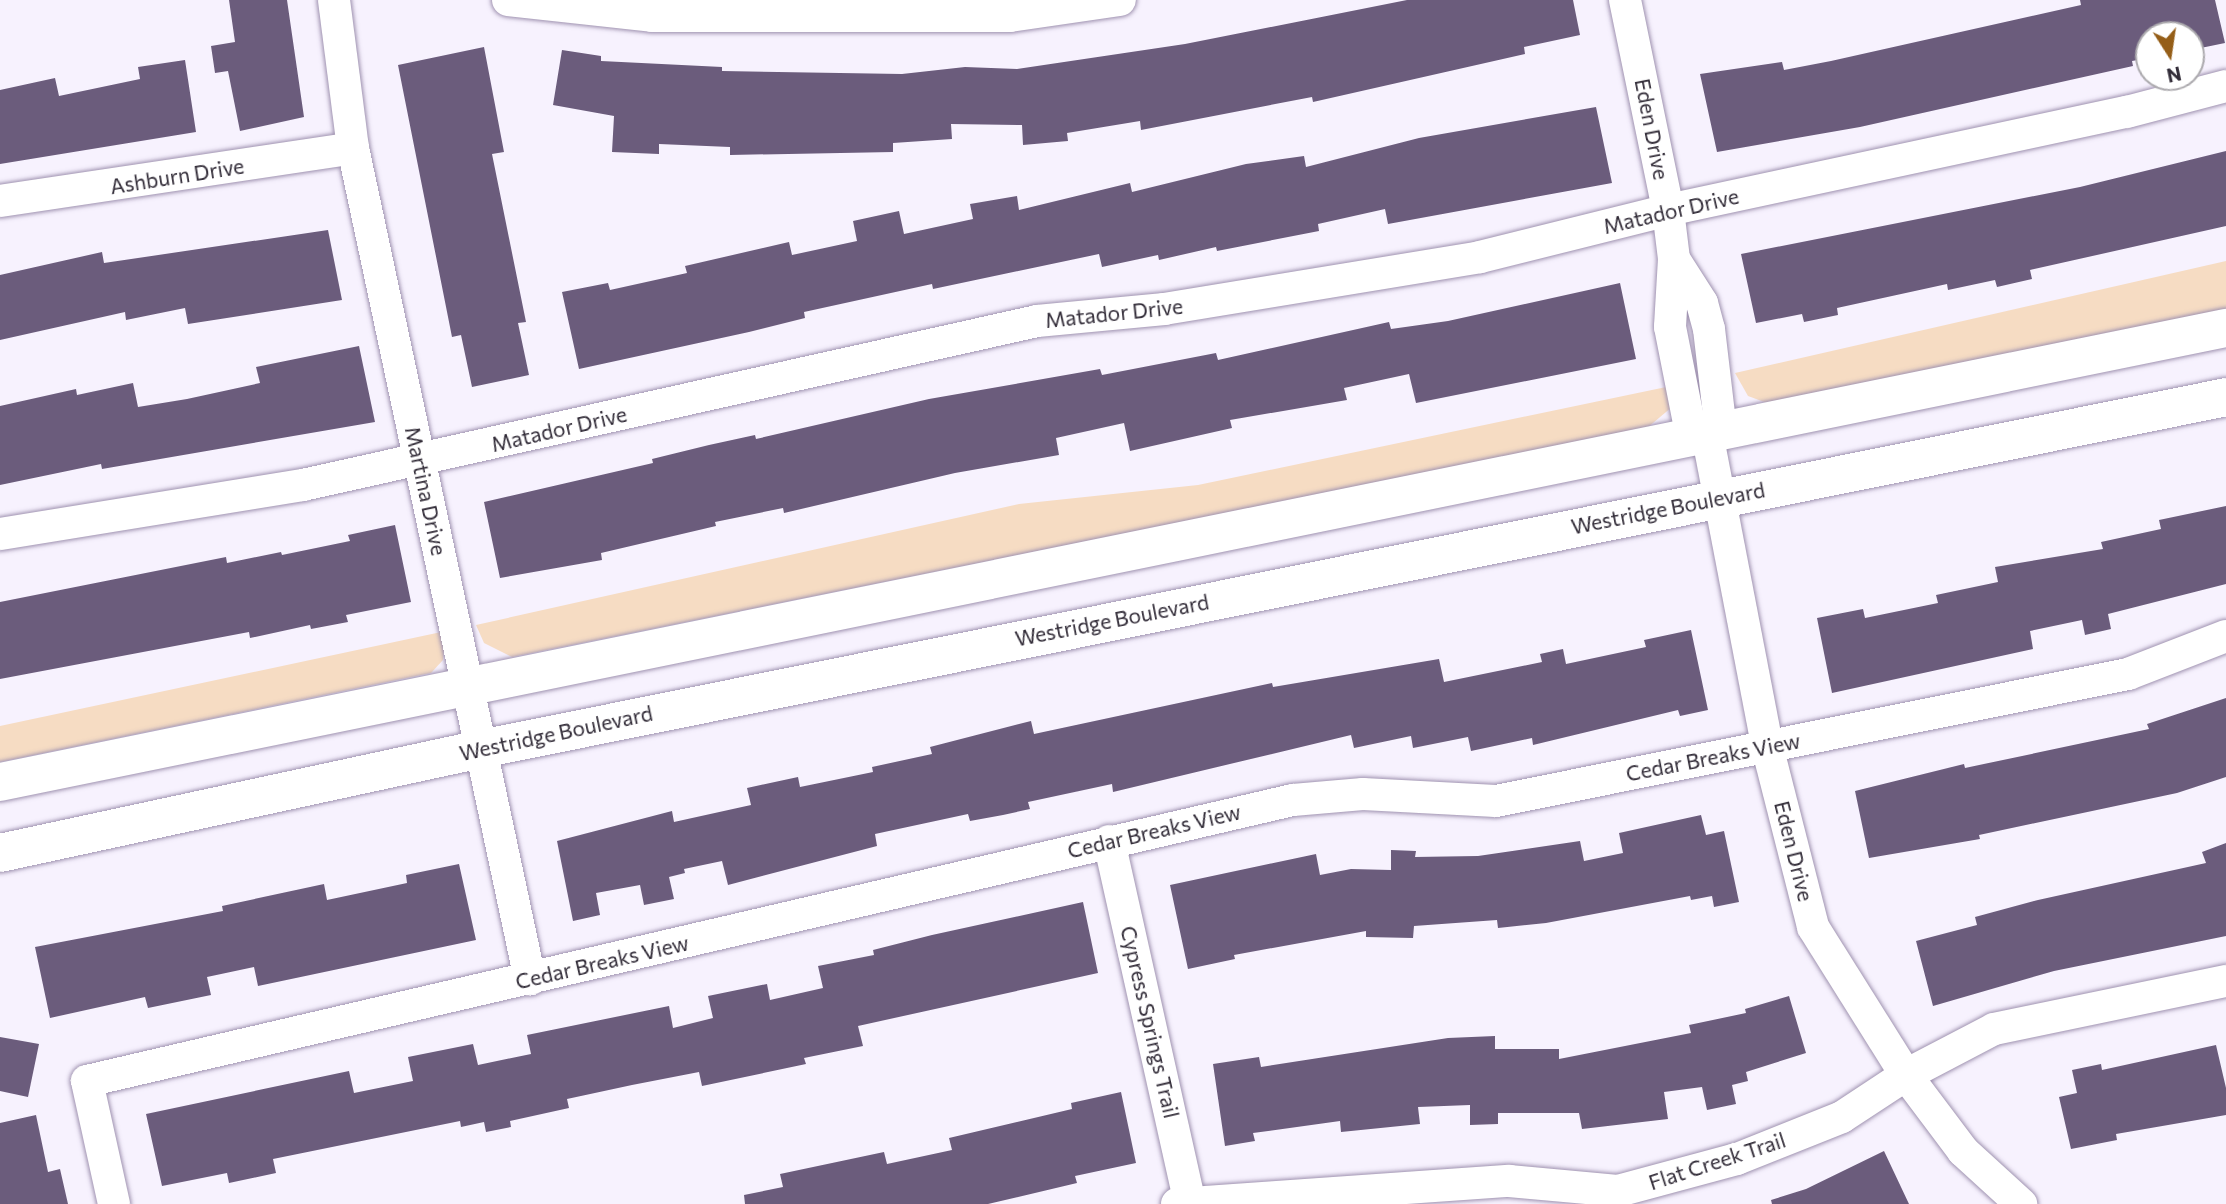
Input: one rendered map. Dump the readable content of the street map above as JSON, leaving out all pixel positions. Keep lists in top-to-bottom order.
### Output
{
  "streets": {
    "main road": ["Westridge Boulevard"],
    "street": [
      "Eden Drive",
      "Ashburn Drive",
      "Matador Drive",
      "Martina Drive",
      "Cedar Breaks View",
      "Cypress Springs Trail",
      "Flat Creek Trail"
    ]
  },
  "crossings": [
    ["Eden Drive", "Matador Drive"],
    ["Eden Drive", "Westridge Boulevard"],
    ["Eden Drive", "Cedar Breaks View"],
    ["Eden Drive", "Flat Creek Trail"],
    ["Ashburn Drive", "Martina Drive"],
    ["Matador Drive", "Martina Drive"],
    ["Martina Drive", "Westridge Boulevard"],
    ["Martina Drive", "Cedar Breaks View"],
    ["Cedar Breaks View", "Cypress Springs Trail"],
    ["Cypress Springs Trail", "Flat Creek Trail"]
  ],
  "north": "bottom"
}
